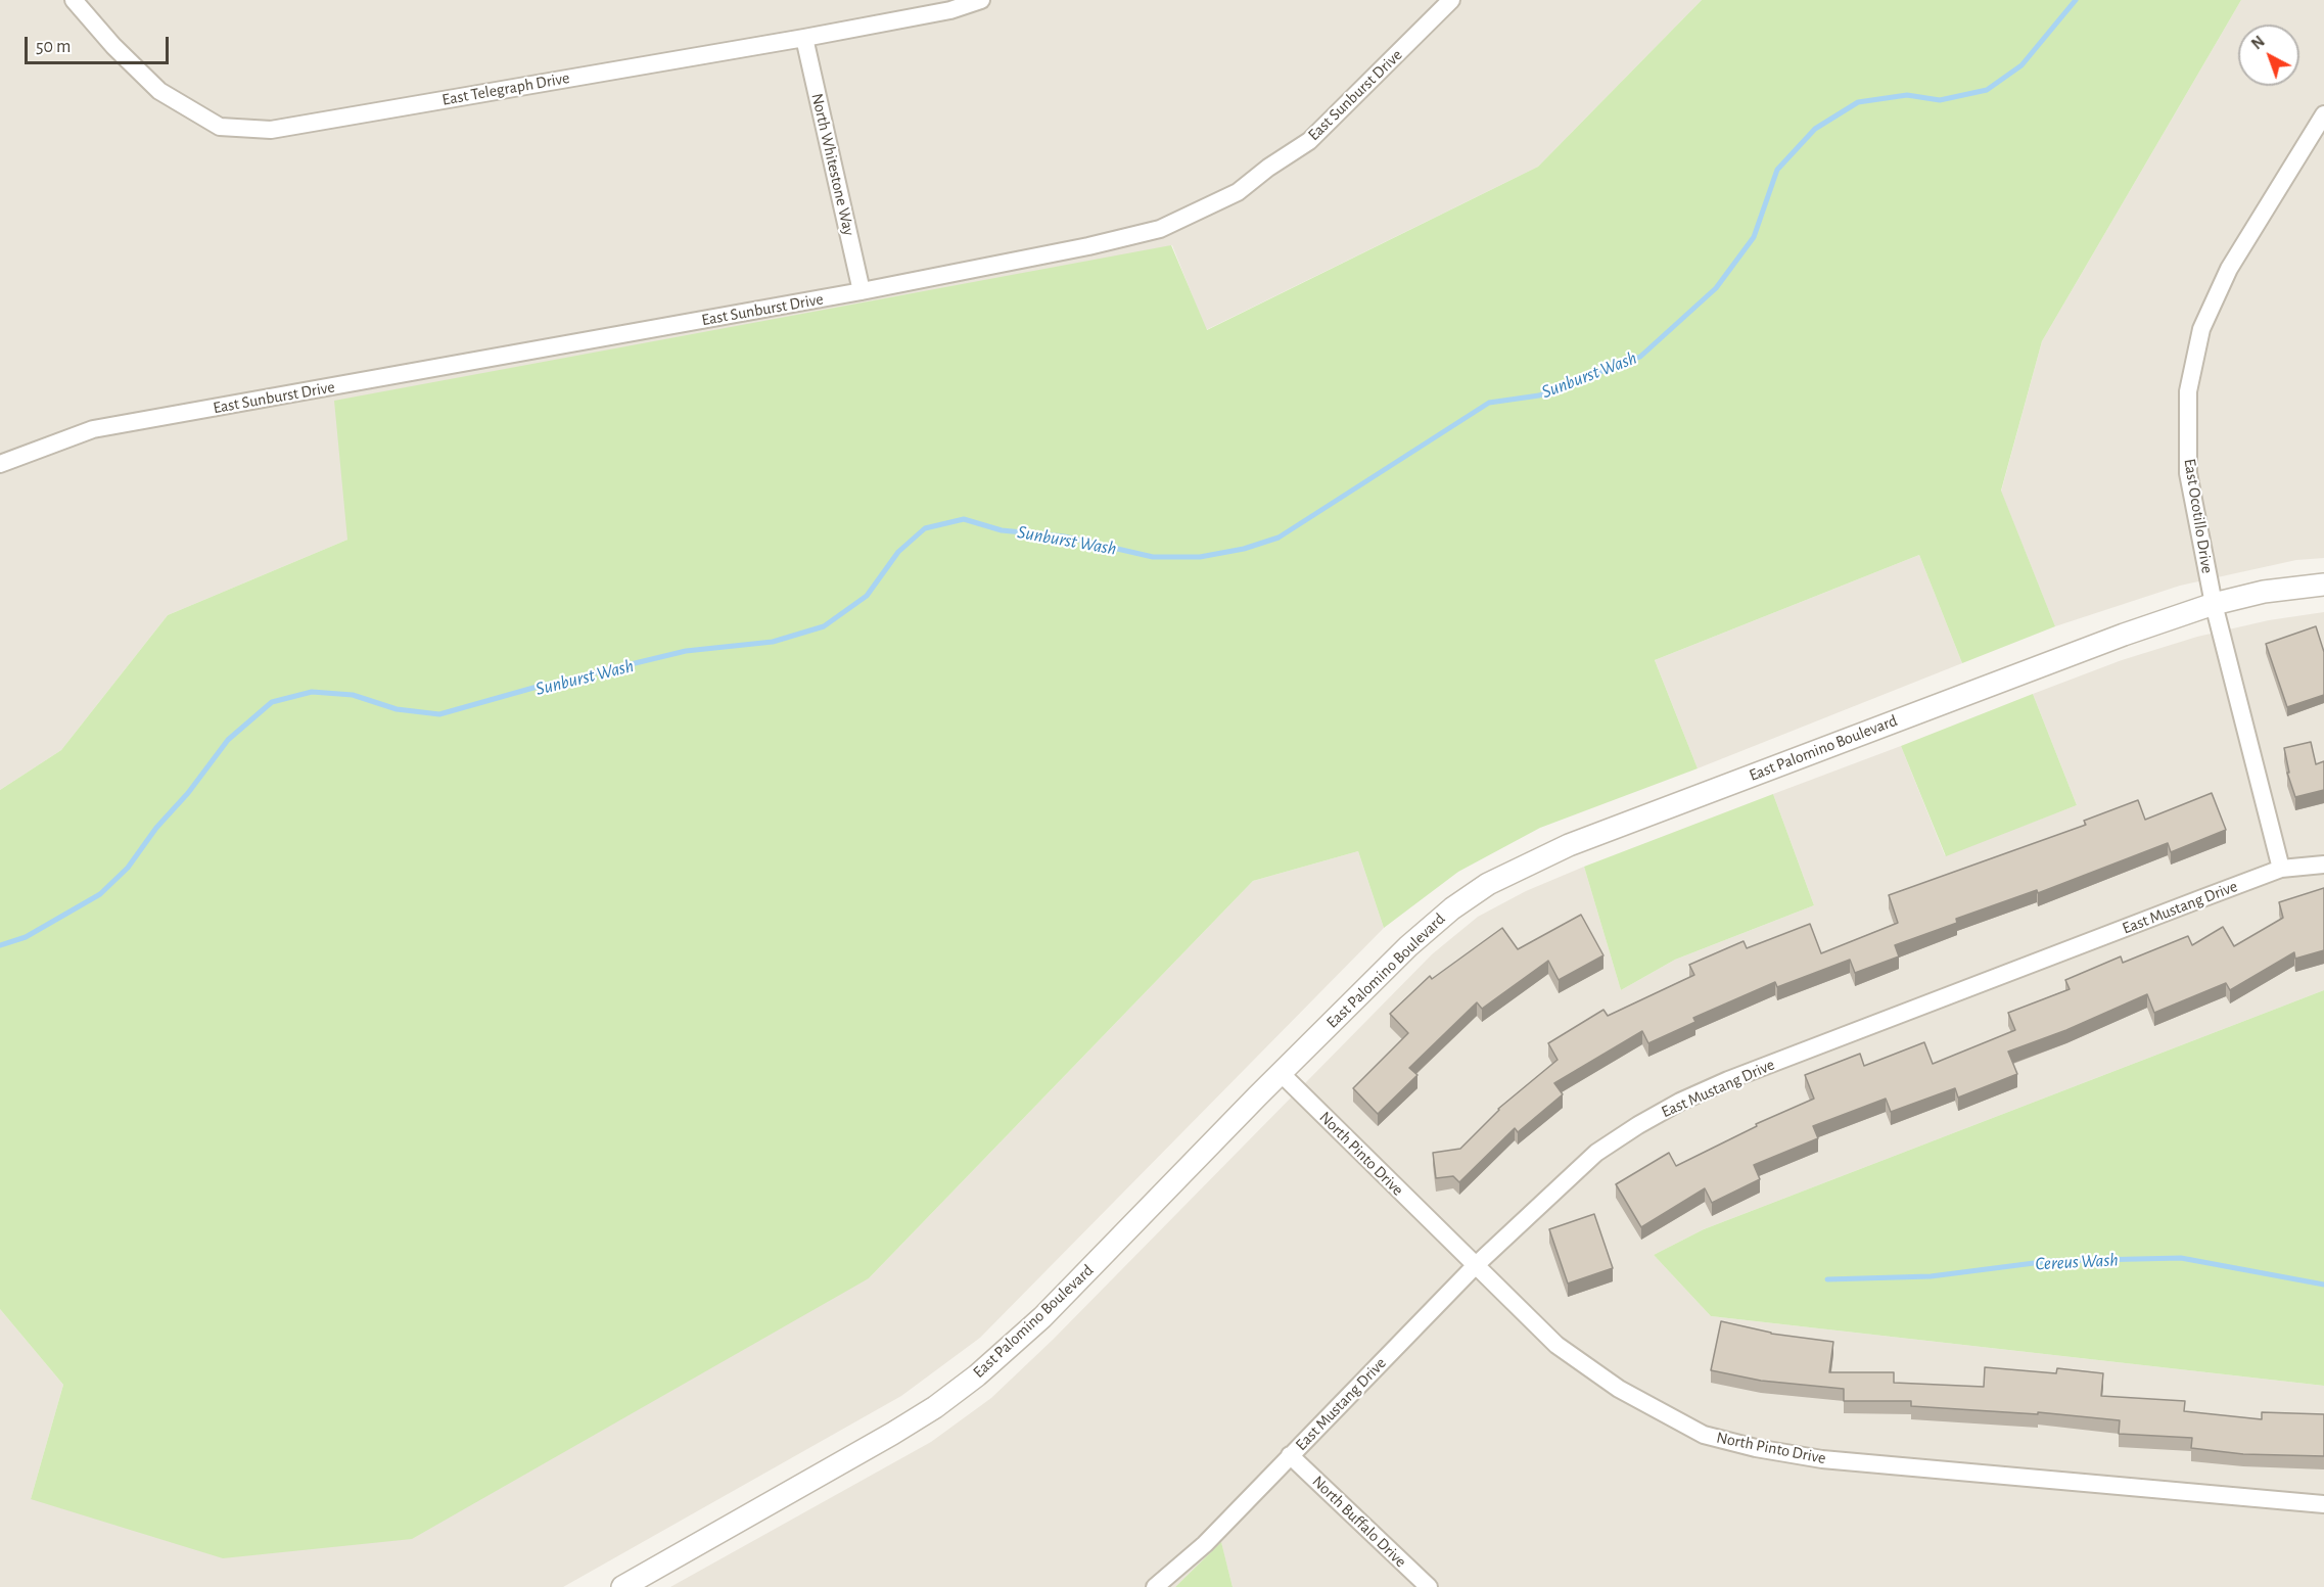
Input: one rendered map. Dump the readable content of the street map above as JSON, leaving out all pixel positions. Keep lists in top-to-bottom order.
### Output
{
  "streets": {
    "street": [
      "East Telegraph Drive",
      "East Sunburst Drive",
      "North Whitestone Way",
      "East Ocotillo Drive",
      "East Palomino Boulevard",
      "East Mustang Drive",
      "North Pinto Drive",
      "North Buffalo Drive"
    ]
  },
  "crossings": [
    ["East Telegraph Drive", "North Whitestone Way"],
    ["East Sunburst Drive", "North Whitestone Way"],
    ["East Ocotillo Drive", "East Palomino Boulevard"],
    ["East Ocotillo Drive", "East Mustang Drive"],
    ["East Palomino Boulevard", "North Pinto Drive"],
    ["East Mustang Drive", "North Pinto Drive"],
    ["East Mustang Drive", "North Buffalo Drive"]
  ],
  "water": ["Sunburst Wash", "Cereus Wash"],
  "scale_bar": "50 m",
  "north": "top left"
}
